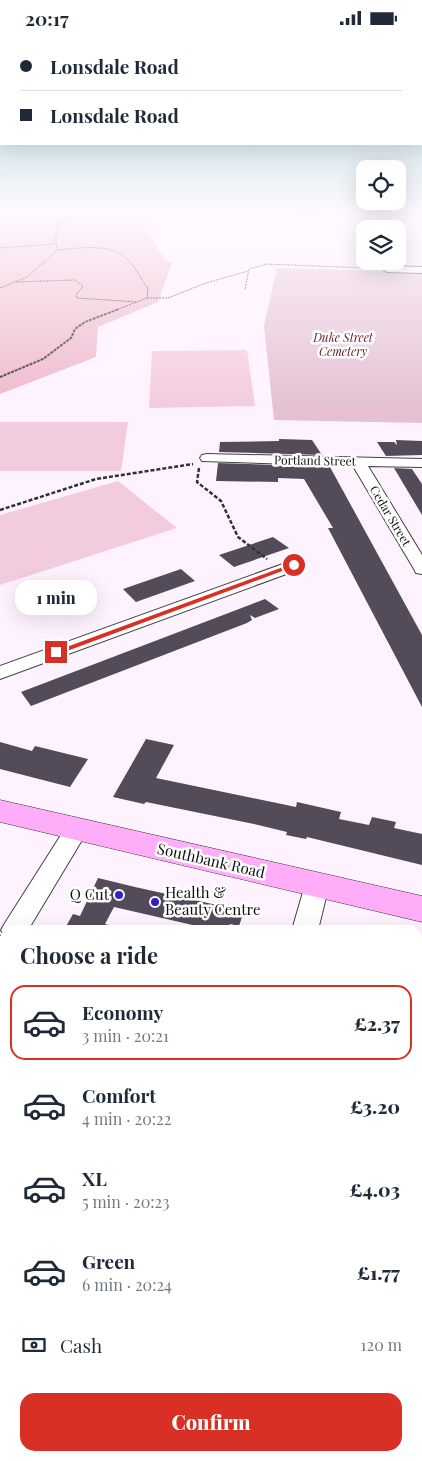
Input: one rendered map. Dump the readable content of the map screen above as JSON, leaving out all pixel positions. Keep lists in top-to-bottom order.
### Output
{
  "streets": {
    "street": ["Portland Street", "Cedar Street", "Southbank Road"]
  },
  "crossings": [
    ["Portland Street", "Cedar Street"]
  ],
  "parks": ["Duke Street Cemetery"],
  "places": ["Q Cut", "Health & Beauty Centre"],
  "page": {
    "status": "20:17",
    "banner": ["Lonsdale Road", "Lonsdale Road"],
    "bubble": "1 min",
    "heading": "Choose a ride",
    "list": [
      {
        "name": "Economy",
        "note": "3 min · 20:21",
        "value": "£2.37"
      },
      {
        "name": "Comfort",
        "note": "4 min · 20:22",
        "value": "£3.20"
      },
      {
        "name": "XL",
        "note": "5 min · 20:23",
        "value": "£4.03"
      },
      {
        "name": "Green",
        "note": "6 min · 20:24",
        "value": "£1.77"
      }
    ],
    "pay": ["Cash", "120 m"],
    "buttons": "Confirm"
  }
}
